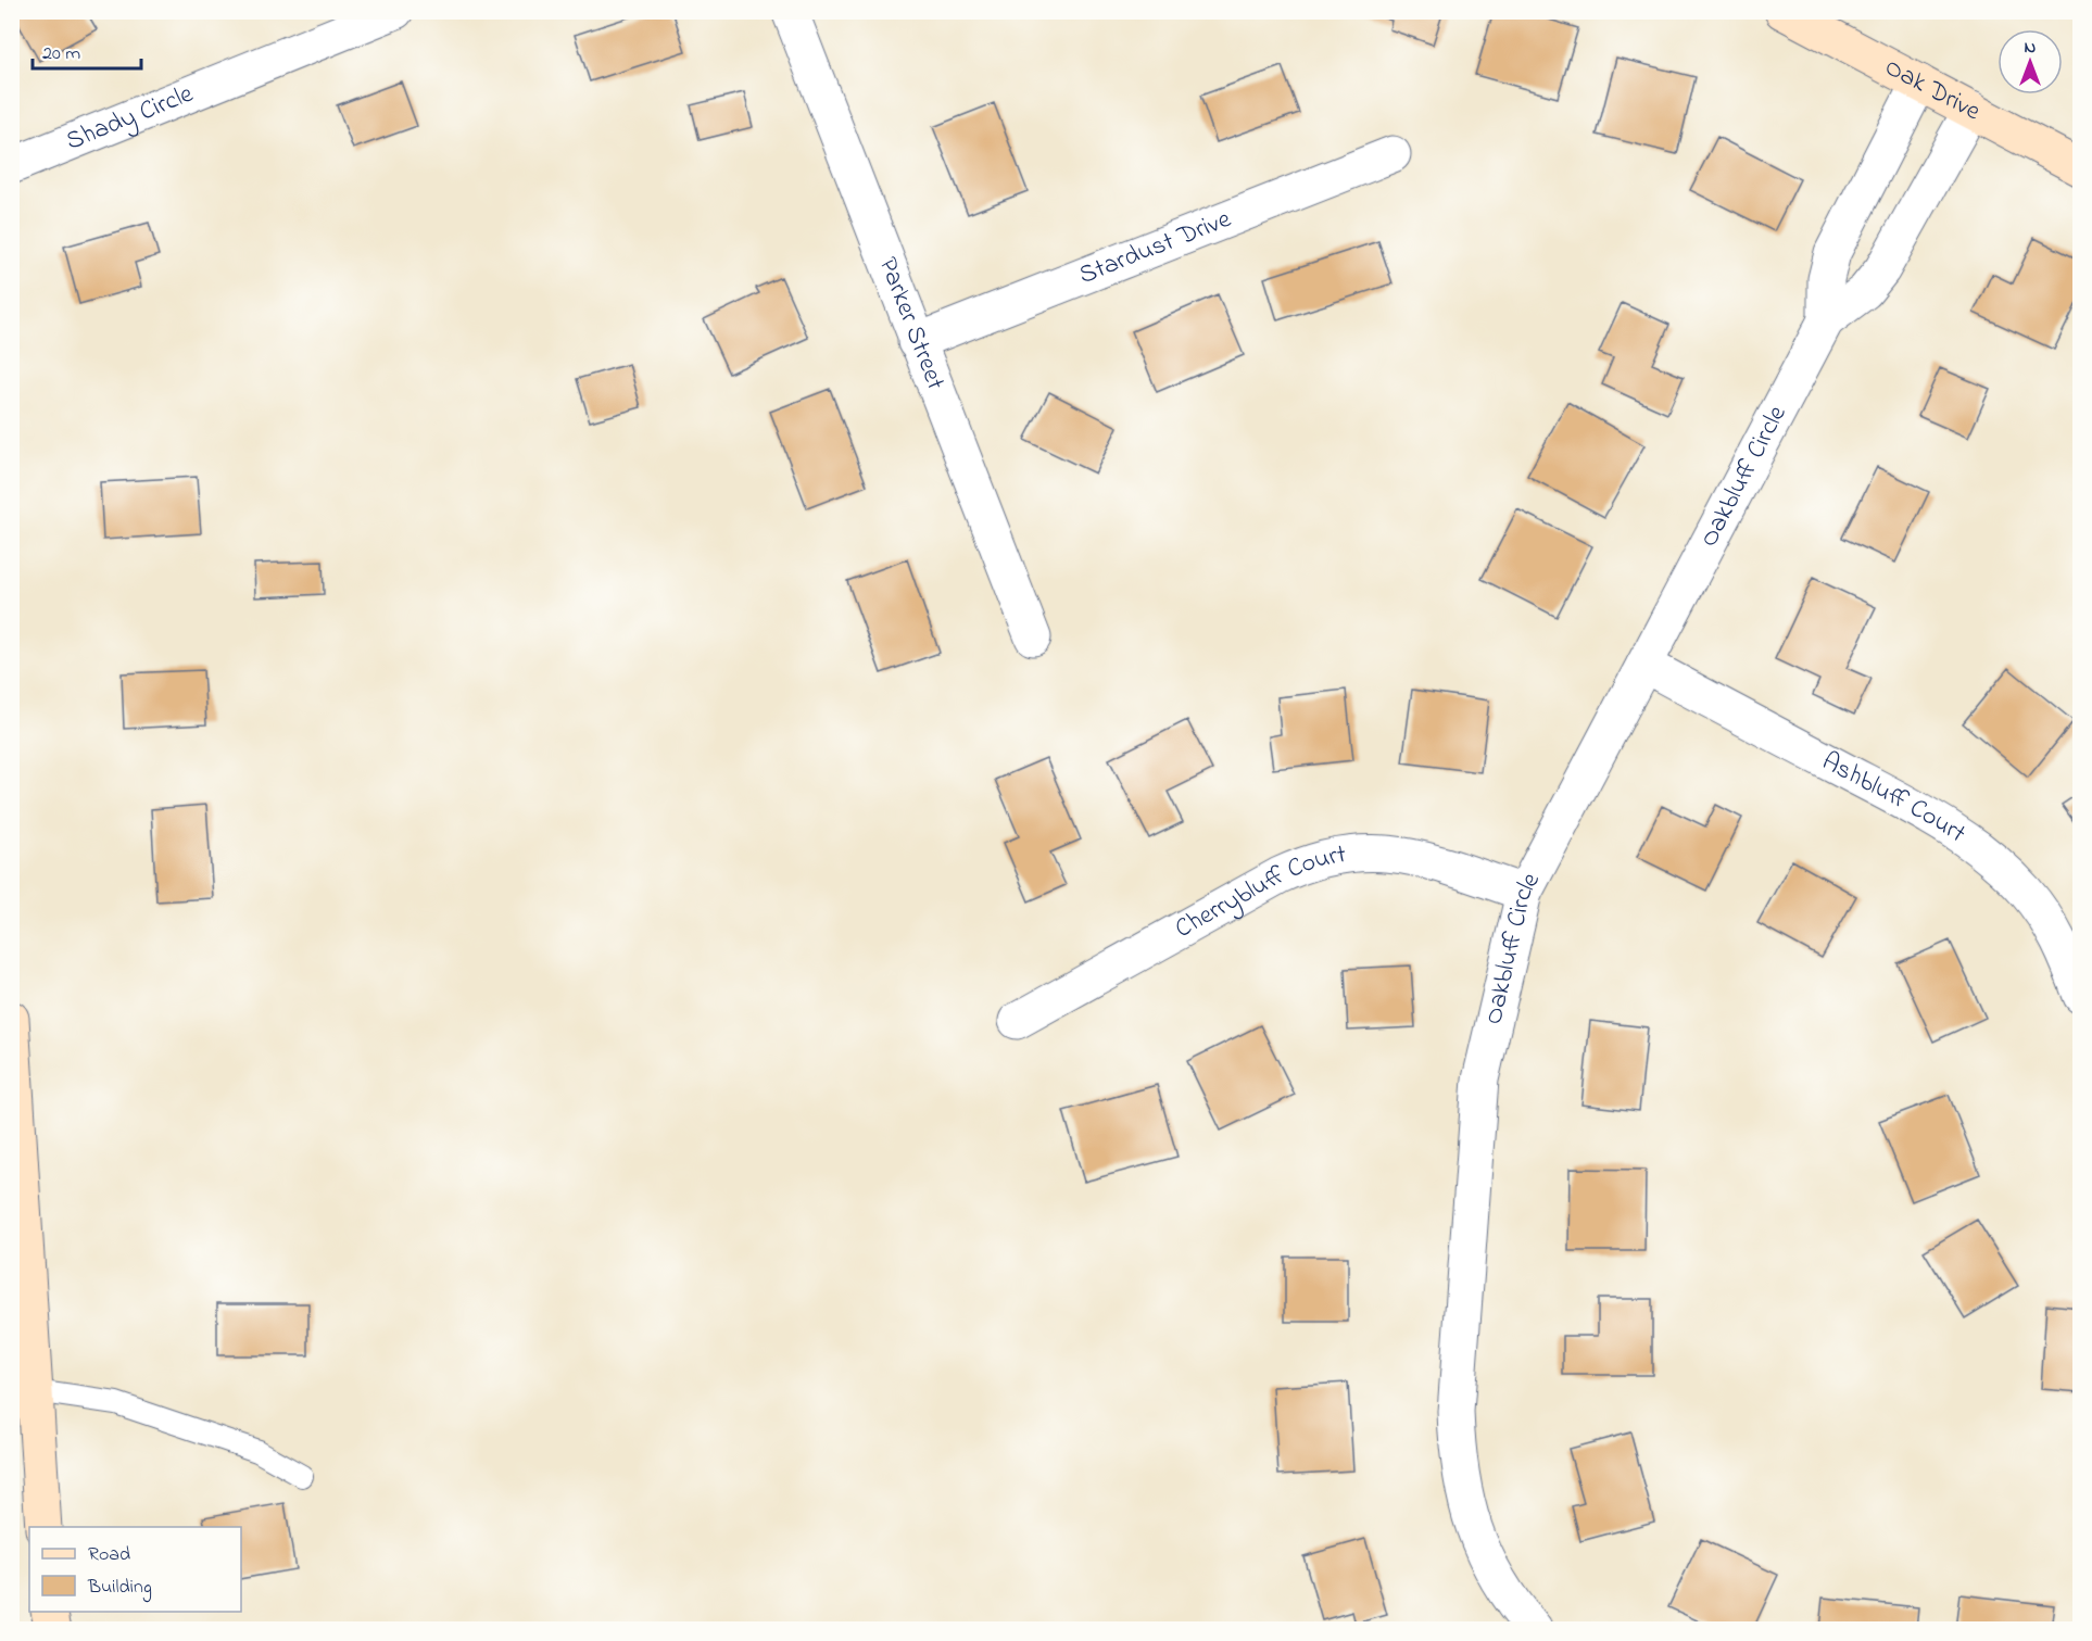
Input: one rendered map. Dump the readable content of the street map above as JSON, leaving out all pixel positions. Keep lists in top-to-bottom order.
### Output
{
  "streets": {
    "main road": ["Oak Drive"],
    "street": [
      "Shady Circle",
      "Stardust Drive",
      "Parker Street",
      "Oakbluff Circle",
      "Ashbluff Court",
      "Cherrybluff Court"
    ]
  },
  "crossings": [
    ["Oak Drive", "Oakbluff Circle"],
    ["Stardust Drive", "Parker Street"],
    ["Oakbluff Circle", "Ashbluff Court"],
    ["Oakbluff Circle", "Cherrybluff Court"]
  ],
  "legend": ["Road", "Building"],
  "scale_bar": "20 m",
  "north": "top"
}
